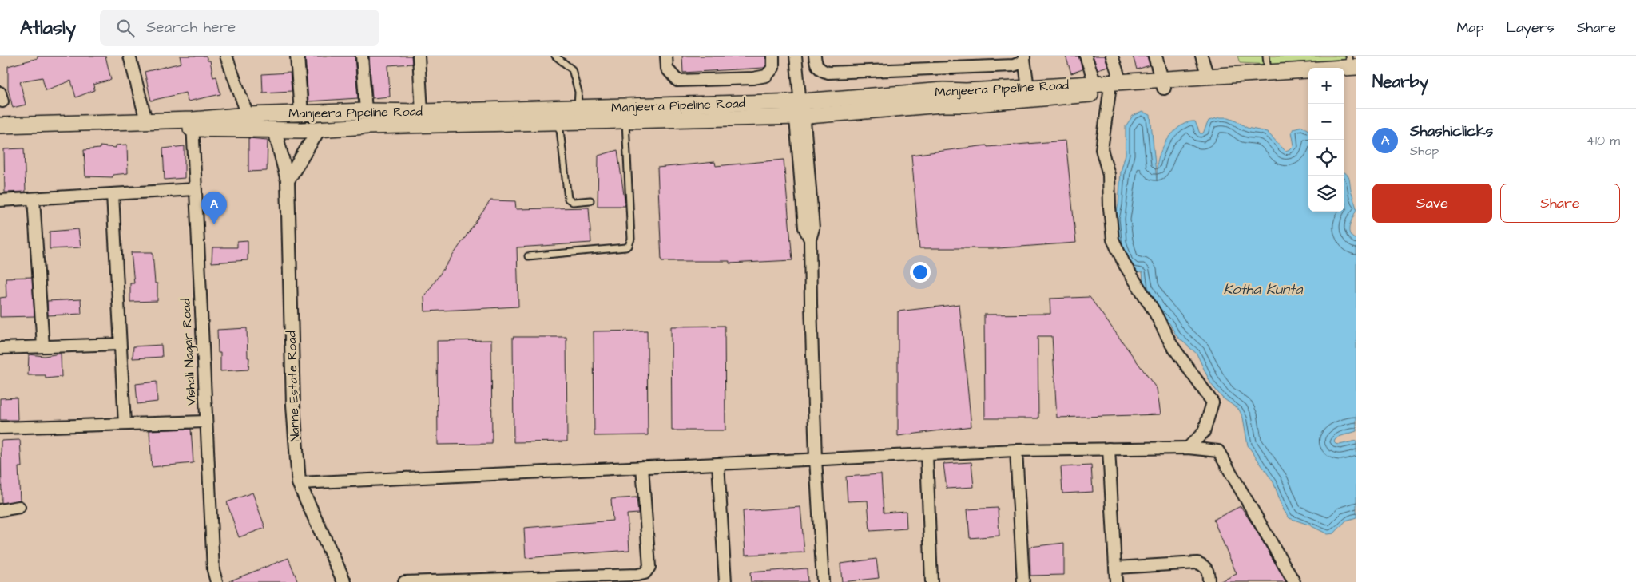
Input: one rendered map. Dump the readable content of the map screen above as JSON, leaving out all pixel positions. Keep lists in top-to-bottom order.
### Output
{
  "streets": {
    "main road": ["Manjeera Pipeline Road"],
    "street": ["Vishali Nagar Road", "Nanne Estate Road"]
  },
  "crossings": [
    ["Manjeera Pipeline Road", "Vishali Nagar Road"],
    ["Manjeera Pipeline Road", "Nanne Estate Road"]
  ],
  "water": ["Kotha Kunta"],
  "page": {
    "header": "Atlasly",
    "search": "Search here",
    "nav": ["Map", "Layers", "Share"],
    "heading": "Nearby",
    "map_buttons": ["+", "−"],
    "list": [
      {
        "mark": "A",
        "name": "Shashiclicks",
        "note": "Shop",
        "value": "410 m"
      }
    ],
    "buttons": ["Save", "Share"],
    "pins": "A"
  }
}
